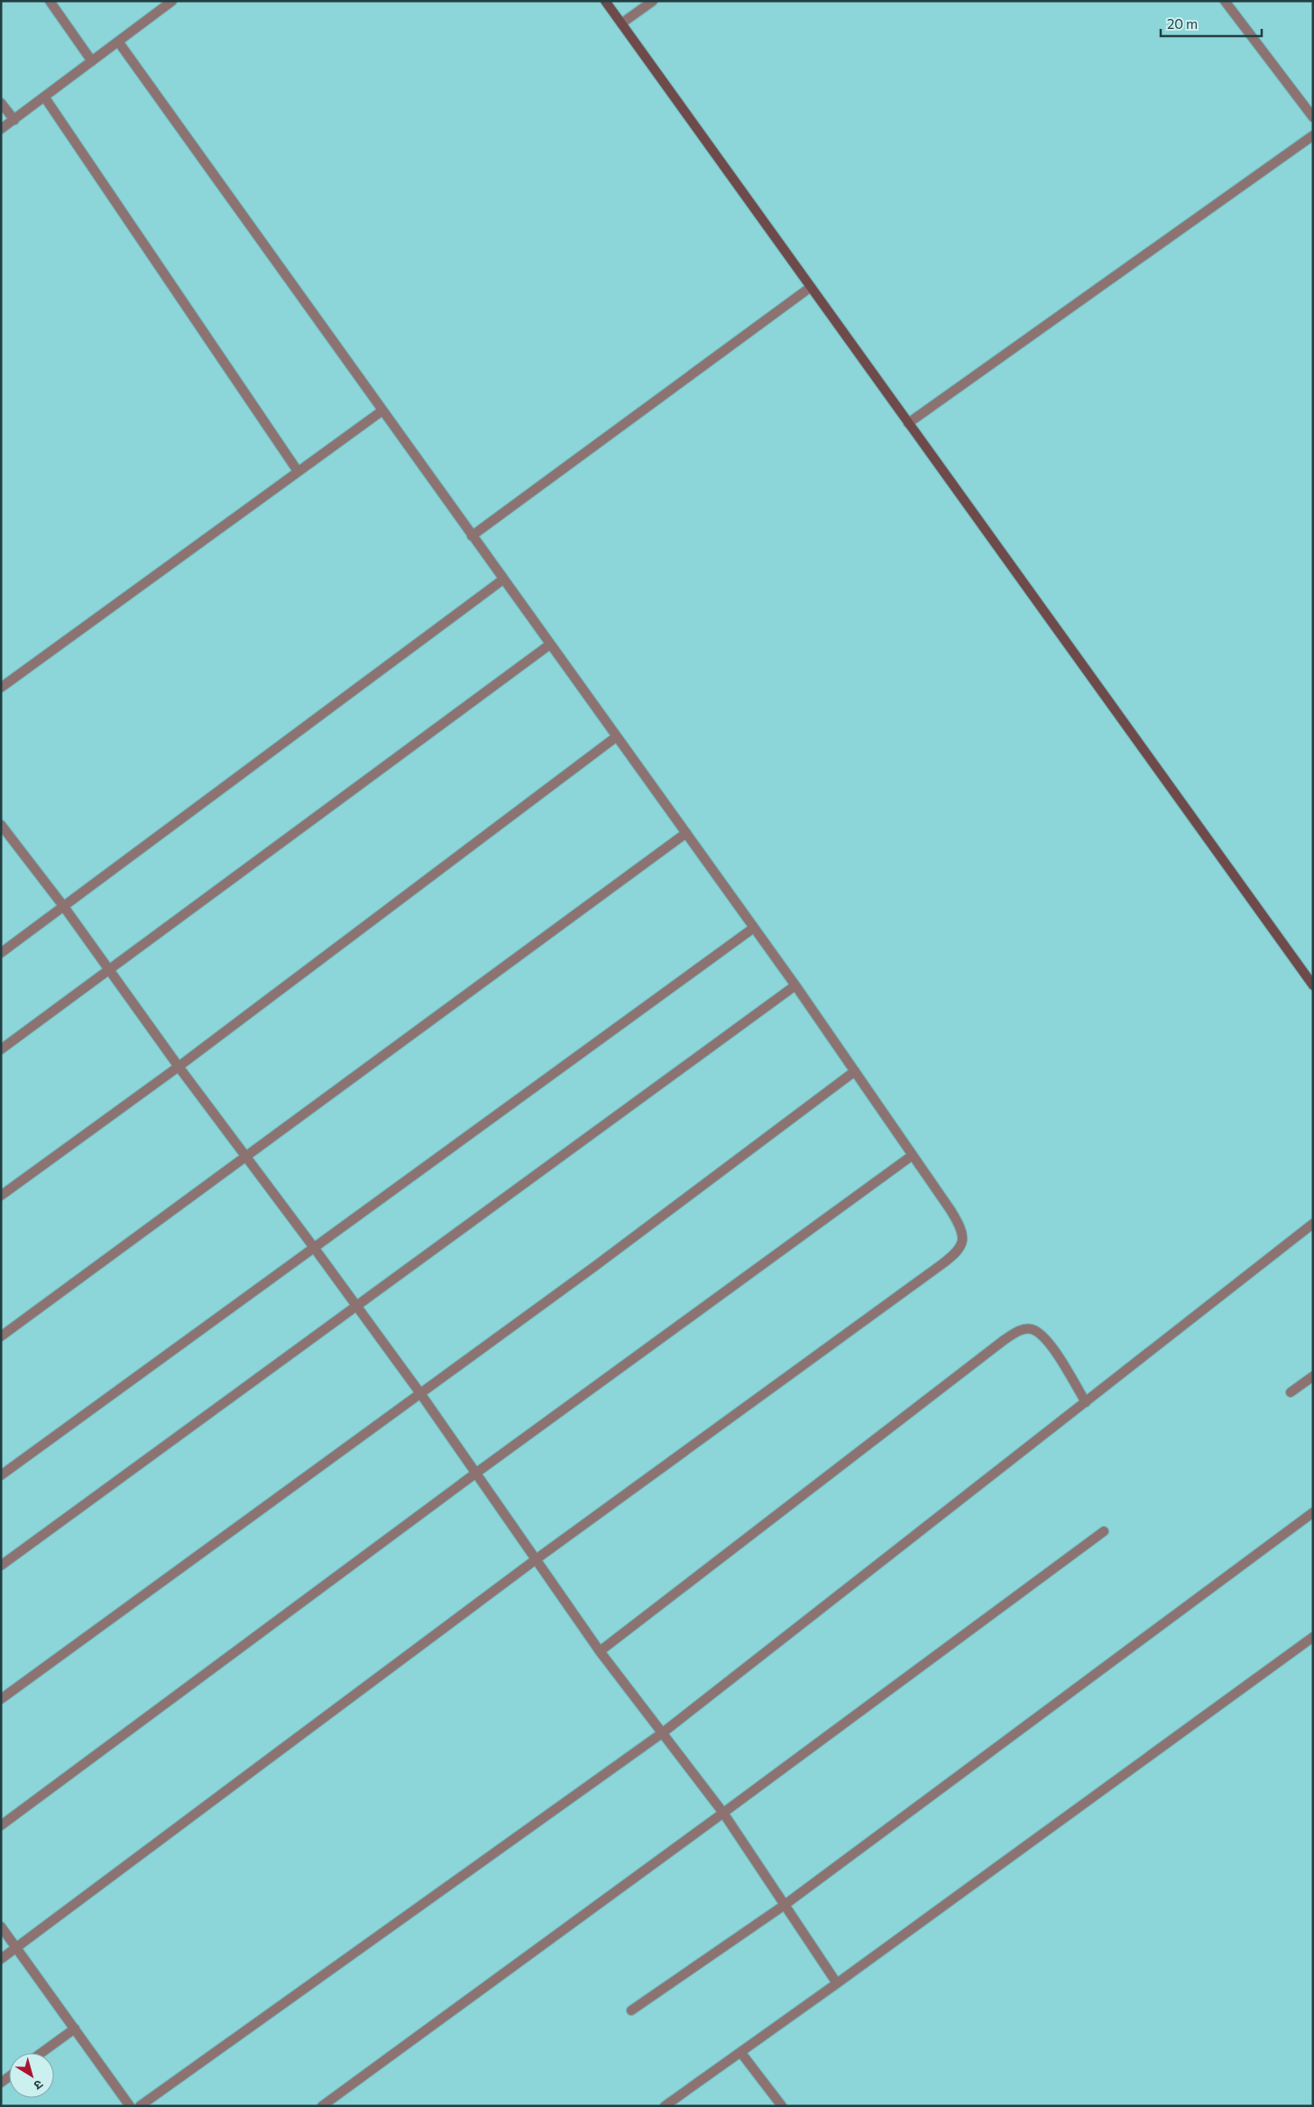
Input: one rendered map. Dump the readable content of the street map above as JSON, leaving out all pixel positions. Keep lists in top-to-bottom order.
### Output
{
  "scale_bar": "20 m",
  "north": "bottom right"
}
